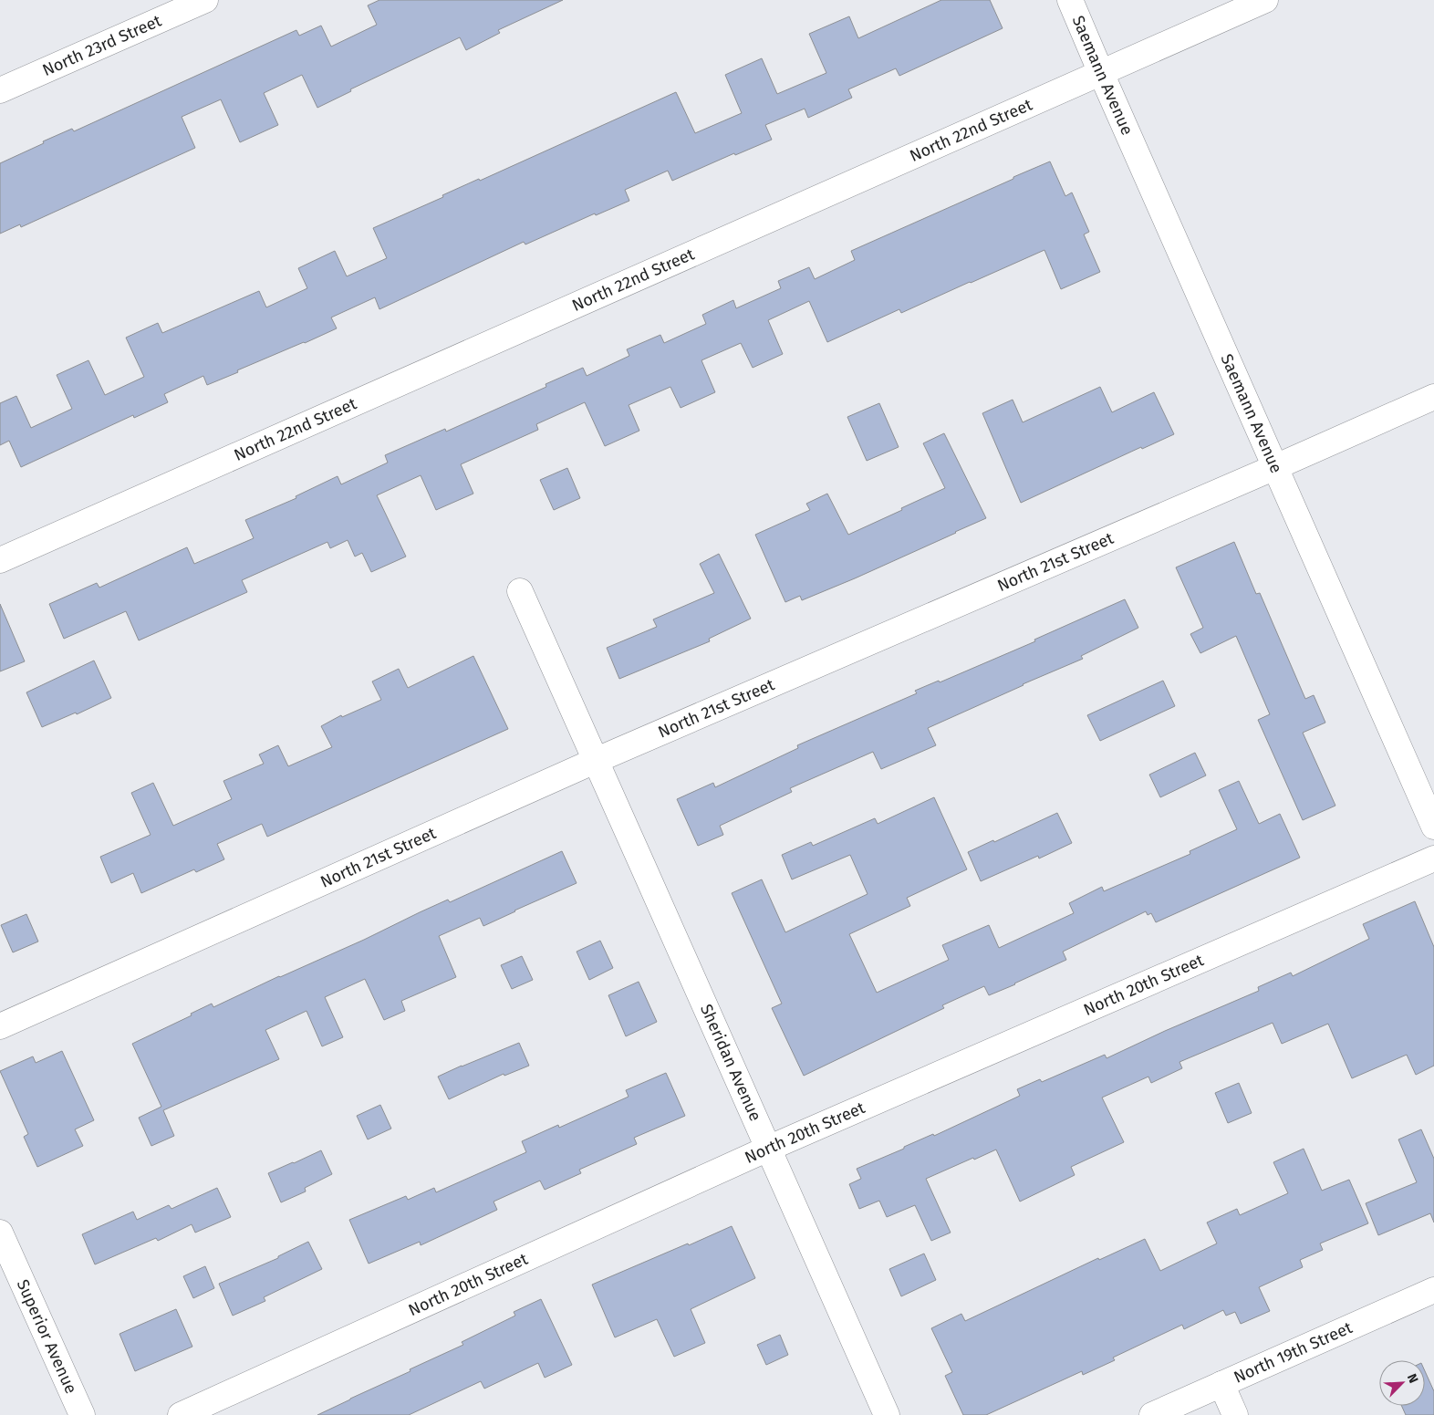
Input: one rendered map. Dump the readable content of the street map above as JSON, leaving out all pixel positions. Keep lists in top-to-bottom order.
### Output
{
  "streets": {
    "street": [
      "North 23rd Street",
      "Saemann Avenue",
      "North 22nd Street",
      "North 21st Street",
      "North 20th Street",
      "Sheridan Avenue",
      "Superior Avenue",
      "North 19th Street"
    ]
  },
  "crossings": [
    ["Saemann Avenue", "North 22nd Street"],
    ["Saemann Avenue", "North 21st Street"],
    ["North 21st Street", "Sheridan Avenue"],
    ["North 20th Street", "Sheridan Avenue"]
  ],
  "north": "top right"
}
